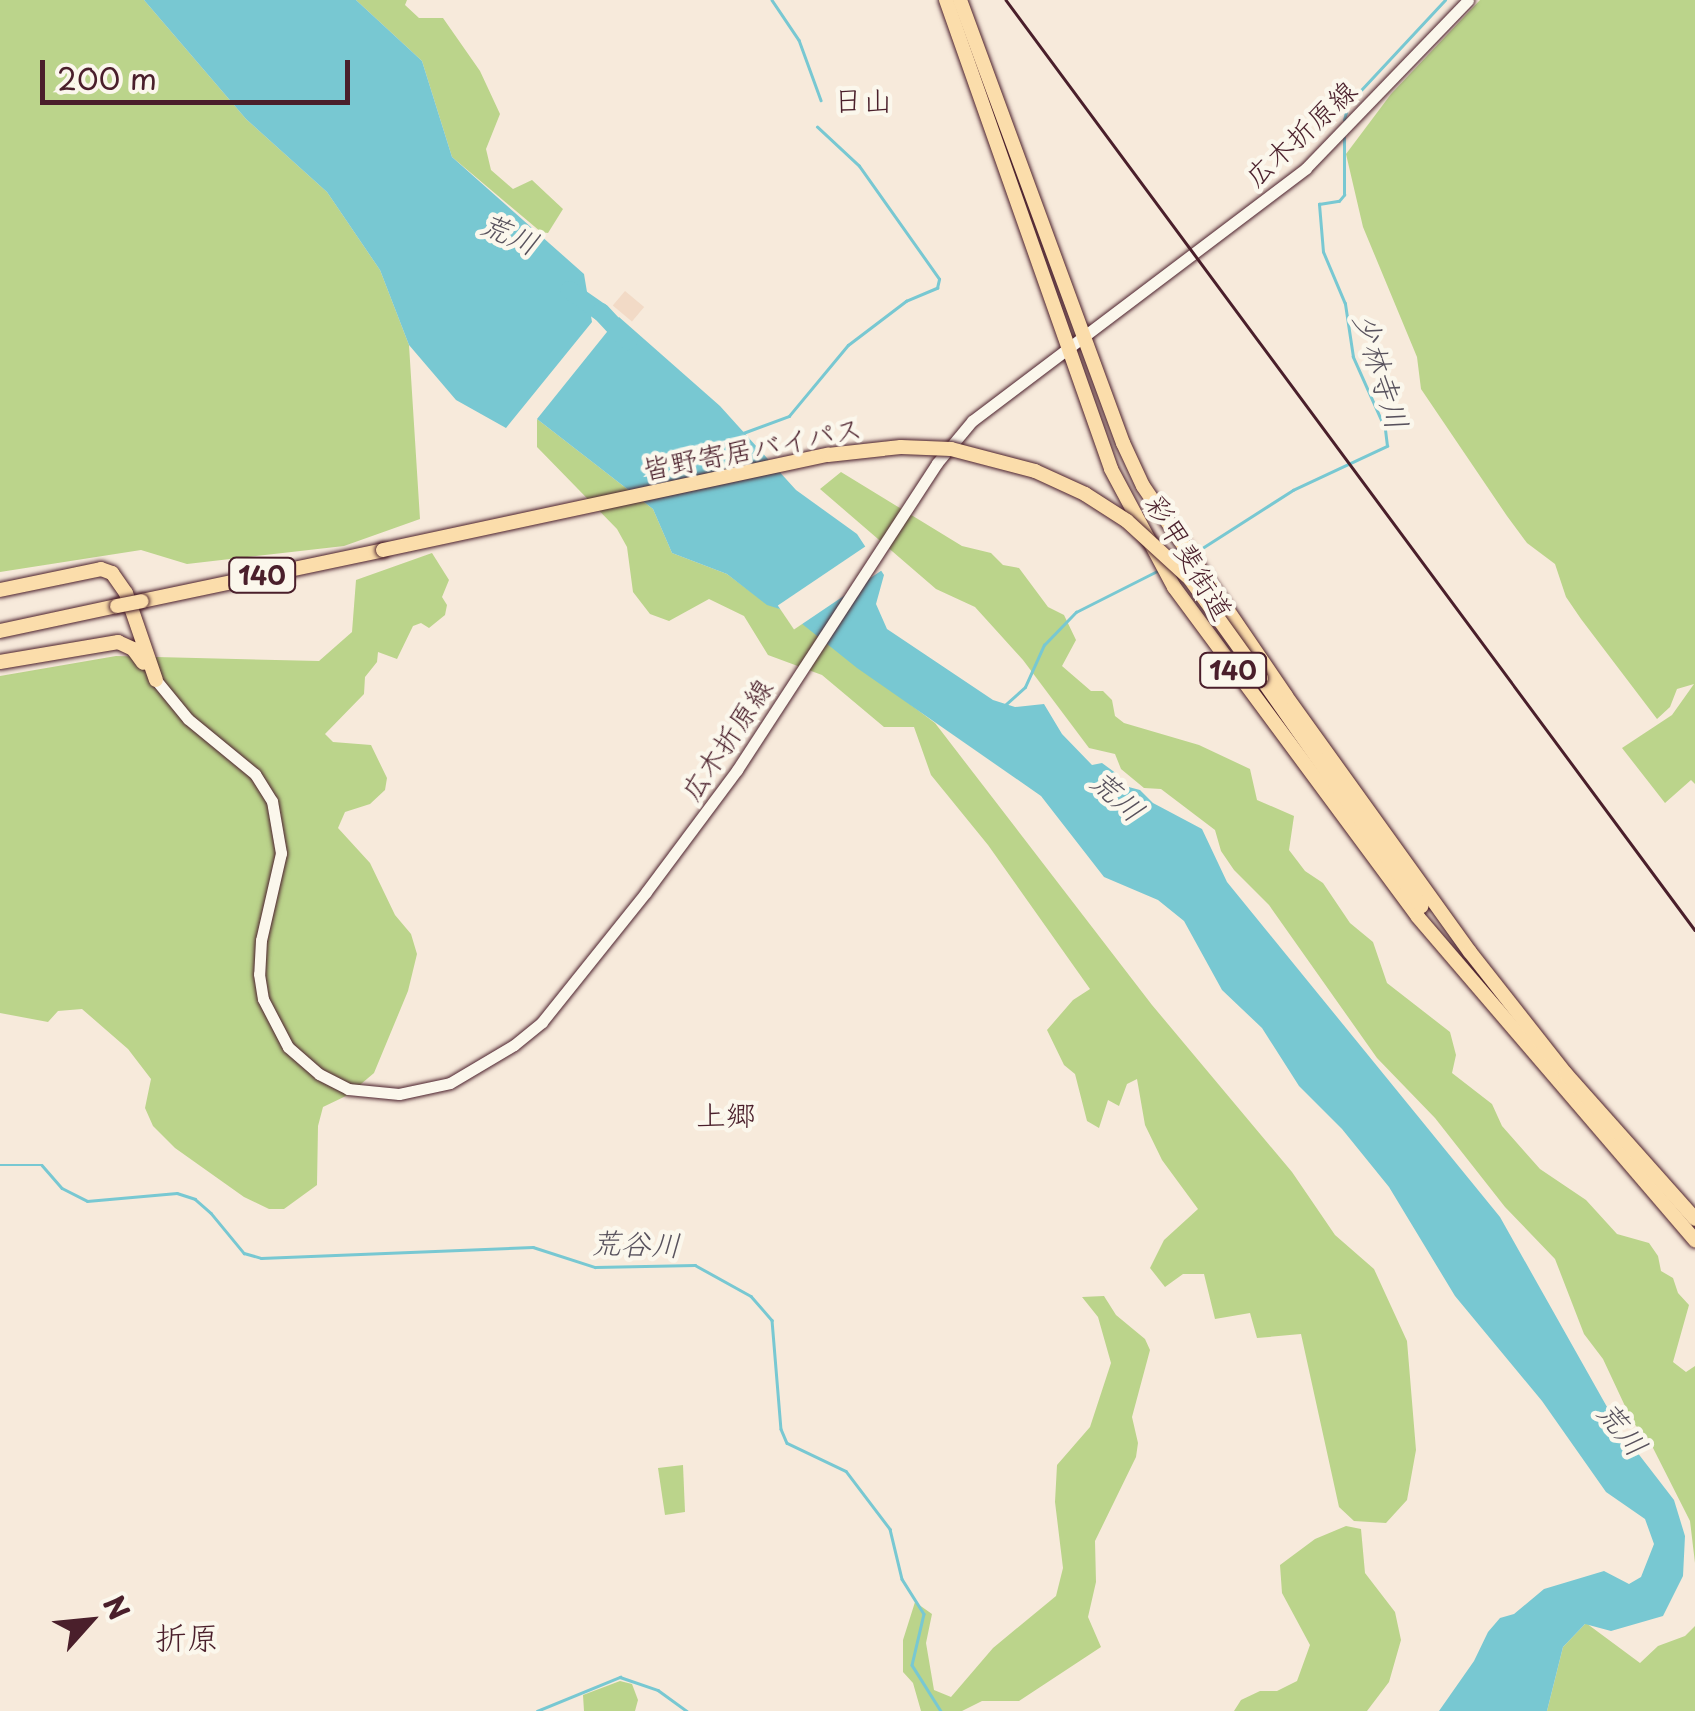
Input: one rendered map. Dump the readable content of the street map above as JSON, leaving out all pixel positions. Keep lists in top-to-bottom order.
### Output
{
  "streets": {
    "highway": ["皆野寄居バイパス", "彩甲斐街道", "140"],
    "main road": ["広木折原線"]
  },
  "crossings": [
    ["広木折原線", "彩甲斐街道"],
    ["皆野寄居バイパス", "彩甲斐街道"]
  ],
  "districts": ["日山", "上郷", "折原"],
  "water": ["荒川", "少林寺川", "荒谷川"],
  "scale_bar": "200 m",
  "north": "top right"
}
